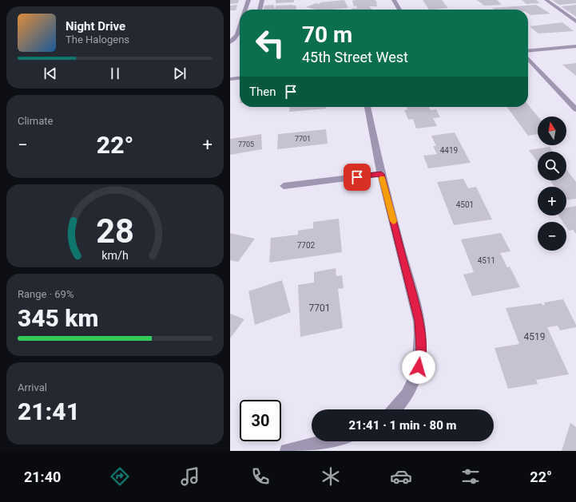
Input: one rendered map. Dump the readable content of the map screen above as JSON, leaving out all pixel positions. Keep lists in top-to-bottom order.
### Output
{
  "house_numbers": [
    "7701",
    "7705",
    "4419",
    "4501",
    "7702",
    "4511",
    "7701",
    "4519"
  ],
  "north": "top",
  "page": {
    "turn": ["70 m", "45th Street West"],
    "song": ["Night Drive", "The Halogens"],
    "then": "Then",
    "tile": [
      "Climate",
      ["Range · 69%", "345 km"],
      ["Arrival", "21:41"]
    ],
    "map_buttons": ["+", "−"],
    "heat": ["−", "22°", "+"],
    "limit": "30",
    "trip": "21:41 · 1 min · 80 m",
    "tabs": ["21:40", "22°"],
    "gauge": ["28", "km/h"]
  }
}
